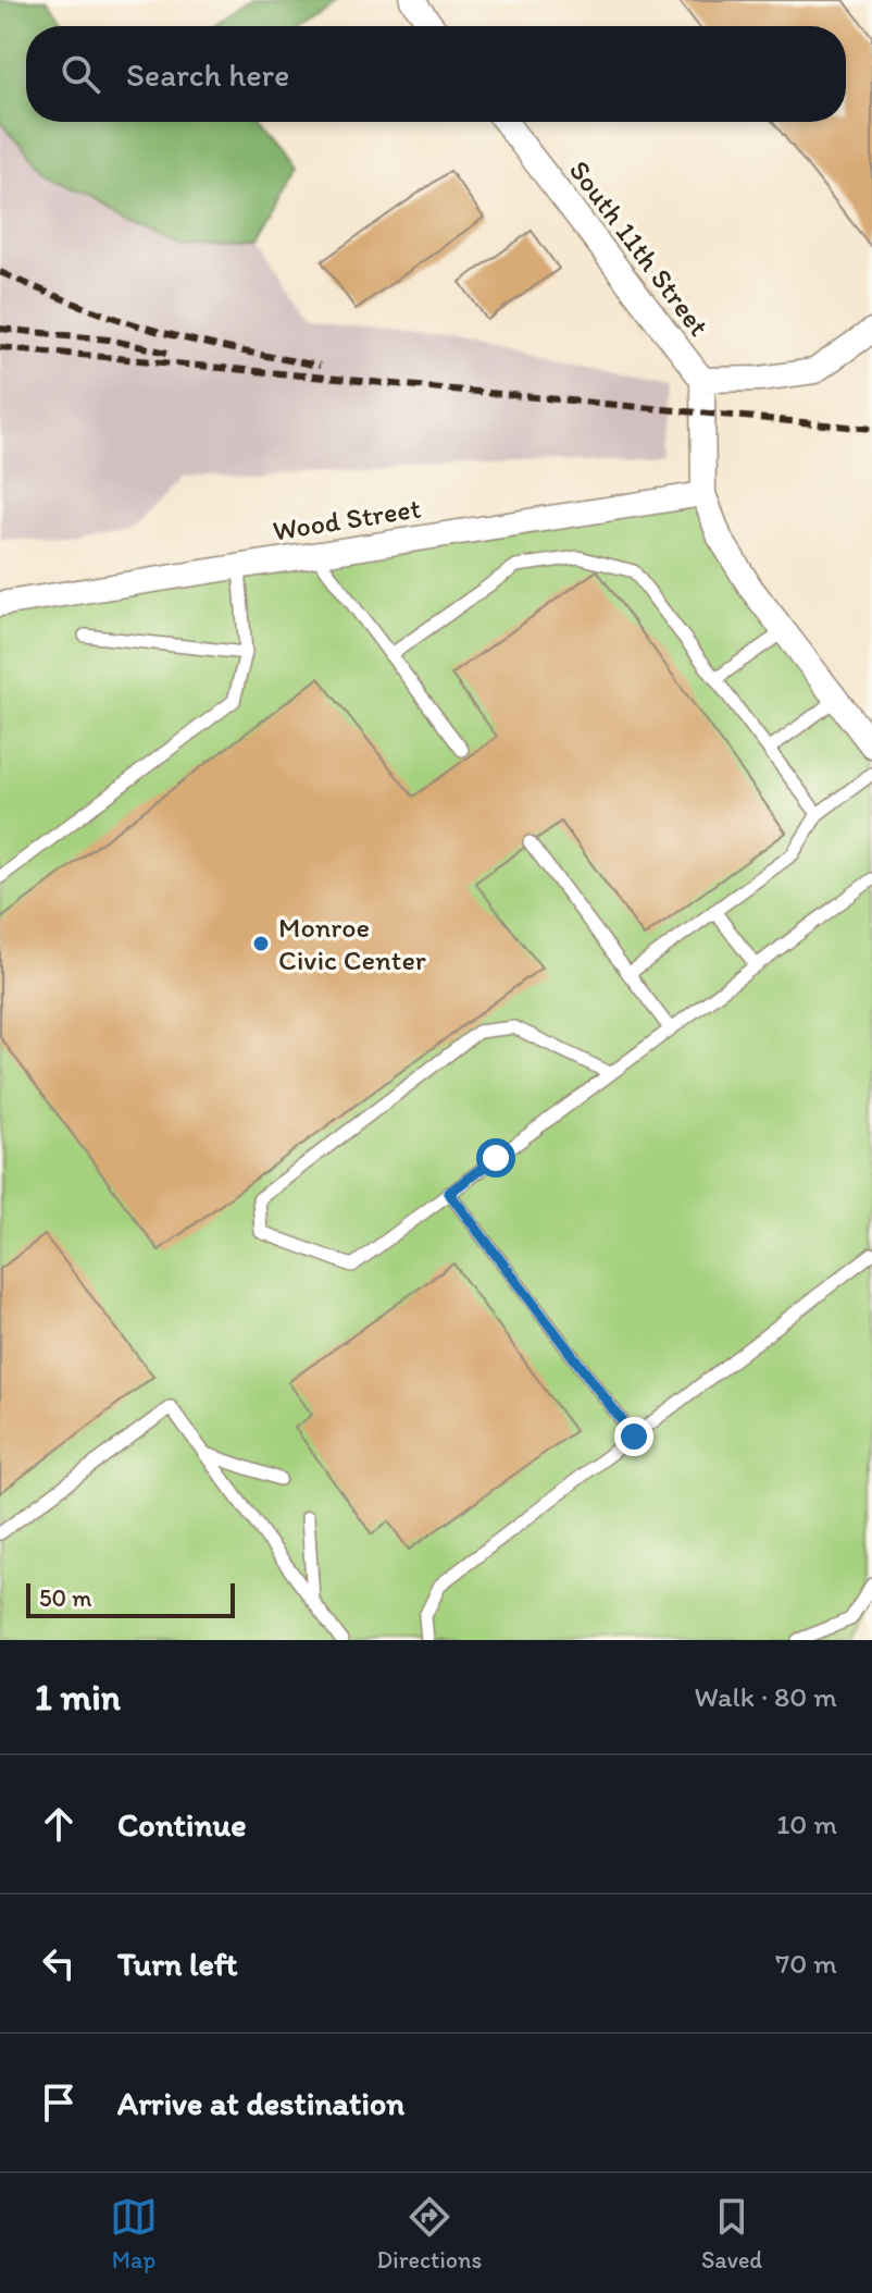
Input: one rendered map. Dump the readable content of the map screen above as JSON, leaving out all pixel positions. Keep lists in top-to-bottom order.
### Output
{
  "streets": {
    "street": ["South 11th Street", "Wood Street"]
  },
  "places": ["Monroe Civic Center"],
  "scale_bar": "50 m",
  "page": {
    "search": "Search here",
    "scale": "50 m",
    "heading": ["1 min", "Walk · 80 m"],
    "list": [
      ["Continue", "10 m"],
      ["Turn left", "70 m"],
      "Arrive at destination"
    ],
    "nav": ["Map", "Directions", "Saved"]
  }
}
